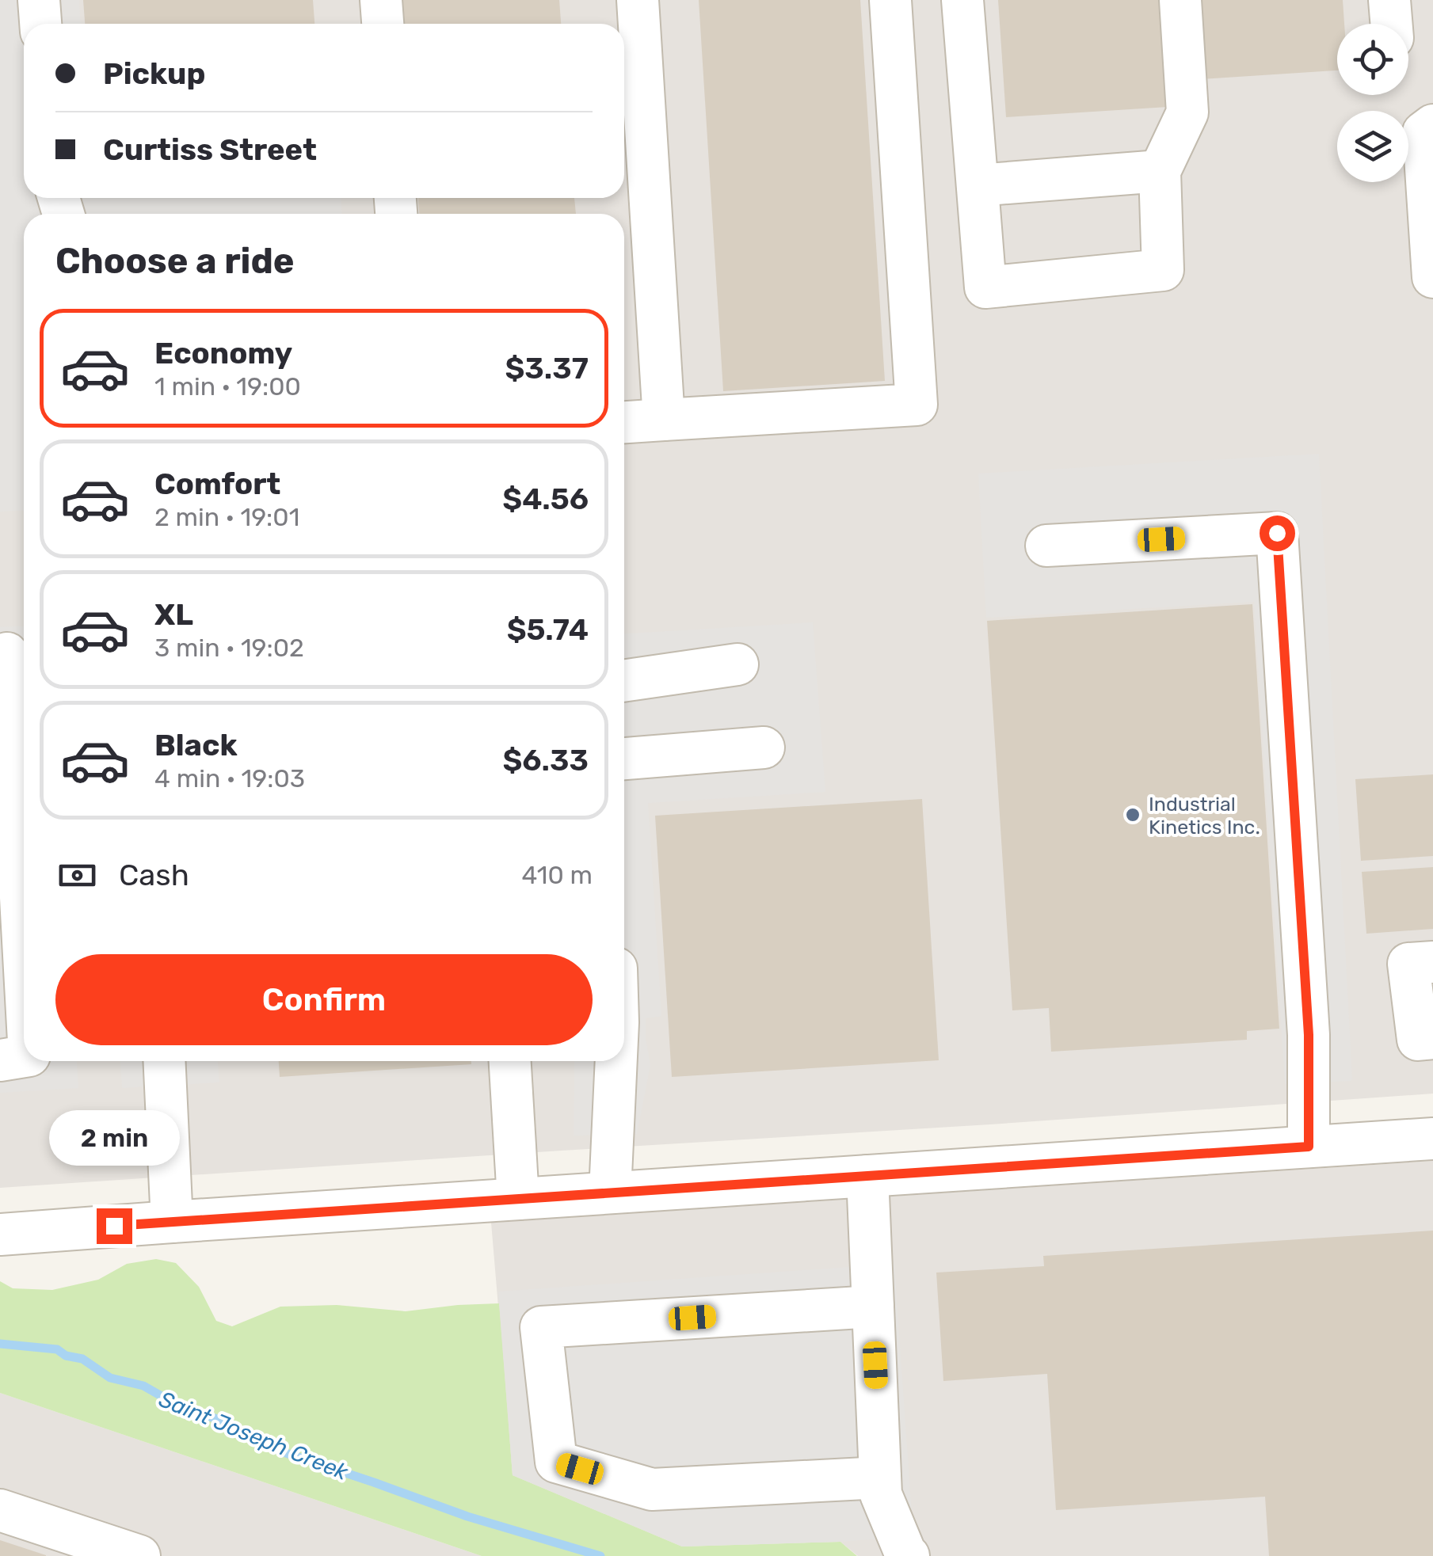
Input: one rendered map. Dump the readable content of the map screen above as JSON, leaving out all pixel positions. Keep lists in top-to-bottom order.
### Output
{
  "water": ["Saint Joseph Creek"],
  "places": ["Industrial Kinetics Inc."],
  "page": {
    "banner": ["Pickup", "Curtiss Street"],
    "heading": "Choose a ride",
    "list": [
      {
        "name": "Economy",
        "note": "1 min · 19:00",
        "value": "$3.37"
      },
      {
        "name": "Comfort",
        "note": "2 min · 19:01",
        "value": "$4.56"
      },
      {
        "name": "XL",
        "note": "3 min · 19:02",
        "value": "$5.74"
      },
      {
        "name": "Black",
        "note": "4 min · 19:03",
        "value": "$6.33"
      }
    ],
    "pay": ["Cash", "410 m"],
    "buttons": "Confirm",
    "bubble": "2 min"
  }
}
